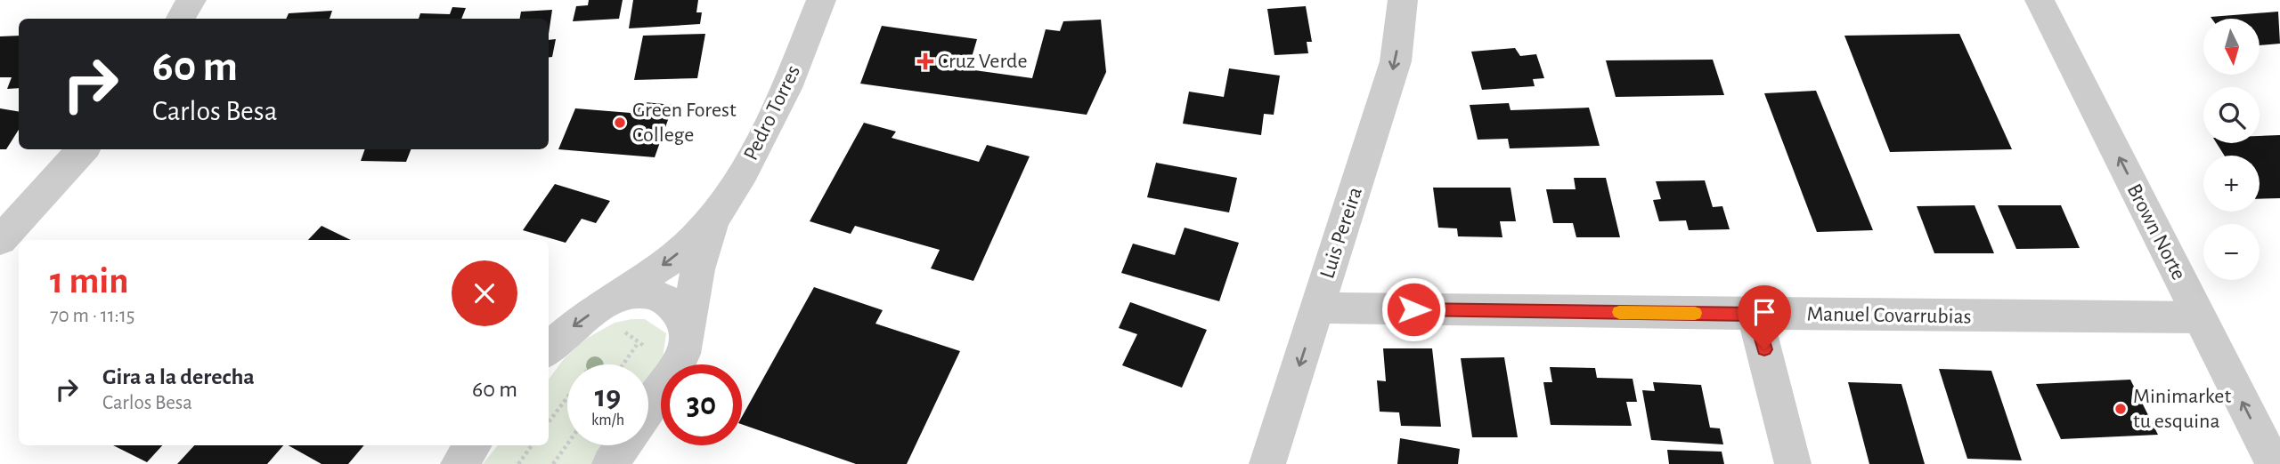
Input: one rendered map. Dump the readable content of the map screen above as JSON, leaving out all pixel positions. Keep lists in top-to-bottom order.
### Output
{
  "streets": {
    "street": [
      "Pedro Torres",
      "Brown Norte",
      "Luis Pereira",
      "Manuel Covarrubias"
    ]
  },
  "crossings": [
    ["Brown Norte", "Manuel Covarrubias"],
    ["Luis Pereira", "Manuel Covarrubias"]
  ],
  "one_way": ["Brown Norte", "Luis Pereira"],
  "places": {
    "health": ["Cruz Verde"],
    "other": ["Green Forest College", "Minimarket tu esquina"]
  },
  "north": "bottom",
  "page": {
    "map_buttons": ["+", "−"],
    "turn": ["60 m", "Carlos Besa"],
    "heading": ["1 min", "70 m · 11:15"],
    "list": [
      {
        "name": "Gira a la derecha",
        "note": "Carlos Besa",
        "value": "60 m"
      }
    ],
    "speed": "19 km/h",
    "limit": "30"
  }
}
